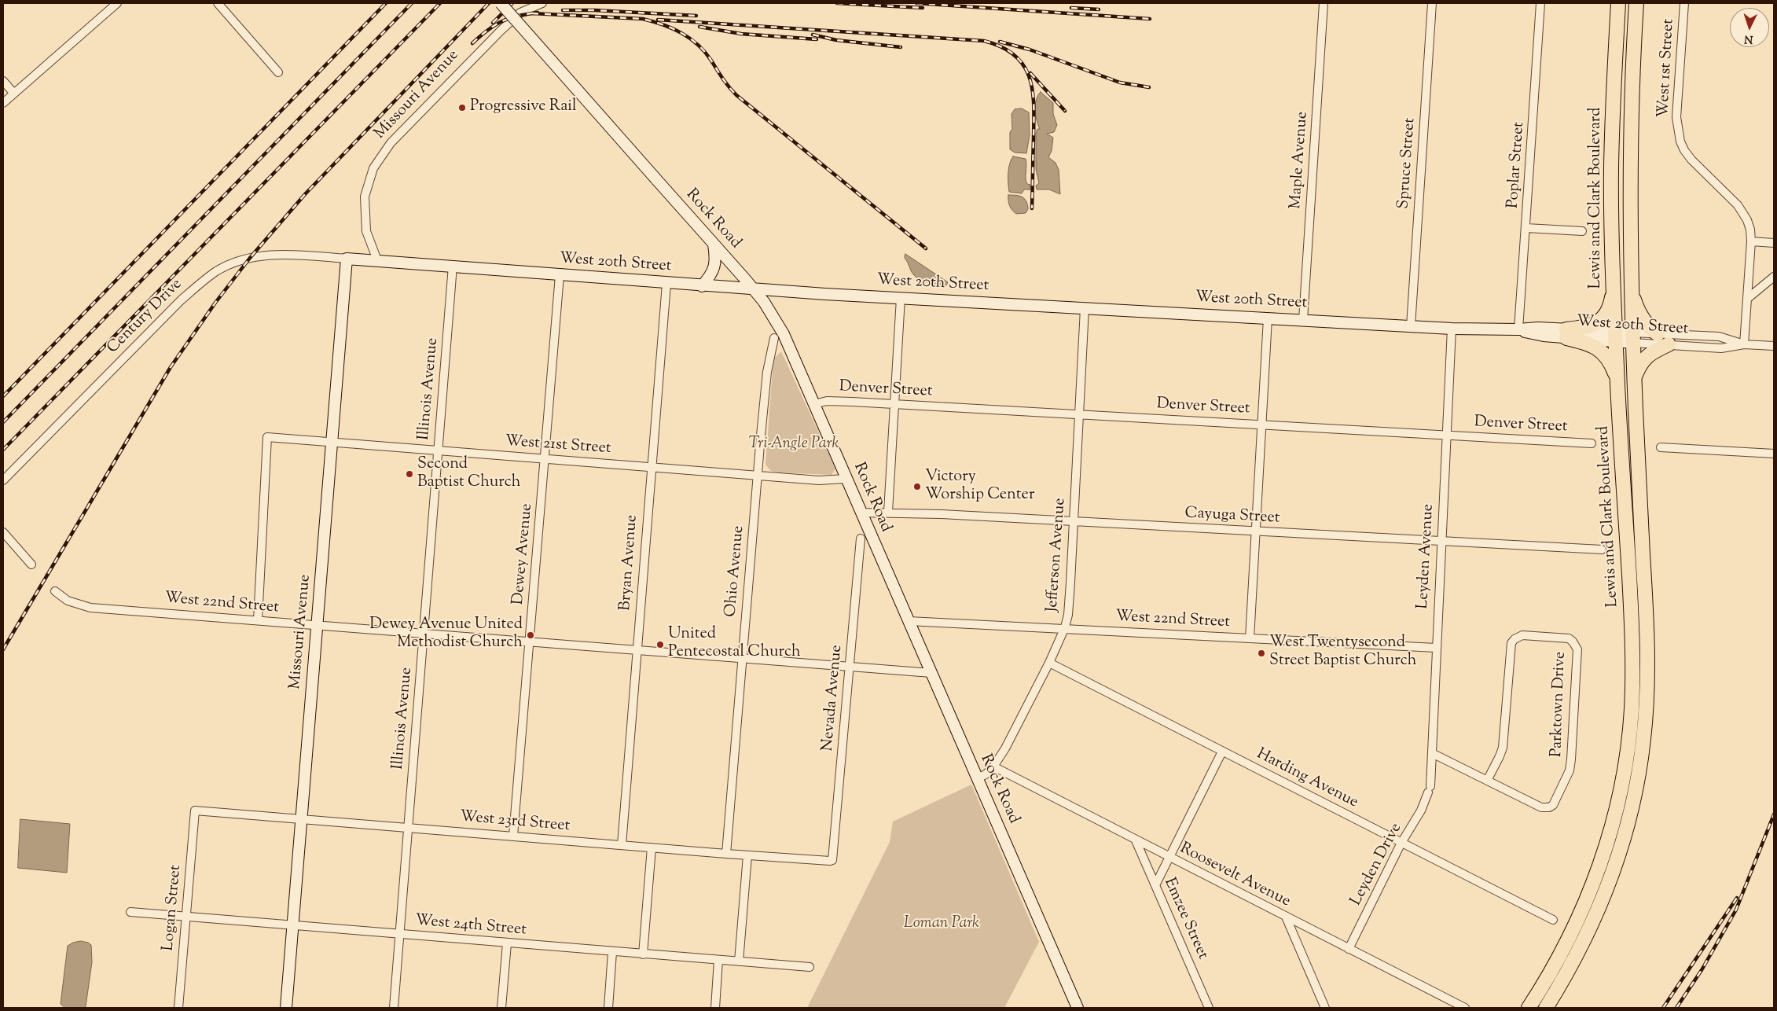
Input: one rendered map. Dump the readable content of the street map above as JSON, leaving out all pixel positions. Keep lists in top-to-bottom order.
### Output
{
  "streets": {
    "highway": ["Lewis and Clark Boulevard"],
    "street": [
      "West 1st Street",
      "Missouri Avenue",
      "Maple Avenue",
      "Spruce Street",
      "Poplar Street",
      "Rock Road",
      "West 20th Street",
      "Century Drive",
      "Illinois Avenue",
      "Denver Street",
      "West 21st Street",
      "Cayuga Street",
      "Dewey Avenue",
      "Jefferson Avenue",
      "Leyden Avenue",
      "Bryan Avenue",
      "Ohio Avenue",
      "West 22nd Street",
      "Nevada Avenue",
      "Parktown Drive",
      "Harding Avenue",
      "West 23rd Street",
      "Leyden Drive",
      "Roosevelt Avenue",
      "Logan Street",
      "Emzee Street",
      "West 24th Street"
    ]
  },
  "crossings": [
    ["West 1st Street", "West 20th Street"],
    ["Missouri Avenue", "West 20th Street"],
    ["Missouri Avenue", "Century Drive"],
    ["Missouri Avenue", "West 21st Street"],
    ["Missouri Avenue", "West 22nd Street"],
    ["Missouri Avenue", "West 23rd Street"],
    ["Missouri Avenue", "West 24th Street"],
    ["Maple Avenue", "West 20th Street"],
    ["Spruce Street", "West 20th Street"],
    ["Poplar Street", "West 20th Street"],
    ["Lewis and Clark Boulevard", "West 20th Street"],
    ["Rock Road", "West 20th Street"],
    ["Rock Road", "Denver Street"],
    ["Rock Road", "West 21st Street"],
    ["Rock Road", "Cayuga Street"],
    ["Rock Road", "Jefferson Avenue"],
    ["Rock Road", "West 22nd Street"],
    ["West 20th Street", "Century Drive"],
    ["West 20th Street", "Illinois Avenue"],
    ["West 20th Street", "Dewey Avenue"],
    ["West 20th Street", "Jefferson Avenue"],
    ["West 20th Street", "Leyden Avenue"],
    ["West 20th Street", "Bryan Avenue"],
    ["Illinois Avenue", "West 21st Street"],
    ["Illinois Avenue", "West 22nd Street"],
    ["Illinois Avenue", "West 23rd Street"],
    ["Illinois Avenue", "West 24th Street"],
    ["Denver Street", "Jefferson Avenue"],
    ["Denver Street", "Leyden Avenue"],
    ["West 21st Street", "Dewey Avenue"],
    ["West 21st Street", "Bryan Avenue"],
    ["West 21st Street", "Ohio Avenue"],
    ["West 21st Street", "West 22nd Street"],
    ["Cayuga Street", "Jefferson Avenue"],
    ["Cayuga Street", "Leyden Avenue"],
    ["Dewey Avenue", "West 22nd Street"],
    ["Dewey Avenue", "West 23rd Street"],
    ["Jefferson Avenue", "West 22nd Street"],
    ["Jefferson Avenue", "Harding Avenue"],
    ["Jefferson Avenue", "Roosevelt Avenue"],
    ["Leyden Avenue", "West 22nd Street"],
    ["Leyden Avenue", "Parktown Drive"],
    ["Leyden Avenue", "Leyden Drive"],
    ["Bryan Avenue", "West 22nd Street"],
    ["Bryan Avenue", "West 23rd Street"],
    ["Ohio Avenue", "West 22nd Street"],
    ["Ohio Avenue", "West 23rd Street"],
    ["West 22nd Street", "Nevada Avenue"],
    ["Nevada Avenue", "West 23rd Street"],
    ["Harding Avenue", "Leyden Drive"],
    ["West 23rd Street", "Logan Street"],
    ["Leyden Drive", "Roosevelt Avenue"],
    ["Roosevelt Avenue", "Emzee Street"],
    ["Logan Street", "West 24th Street"]
  ],
  "parks": ["Tri-Angle Park", "Loman Park"],
  "places": [
    "Progressive Rail",
    "Second Baptist Church",
    "Victory Worship Center",
    "Dewey Avenue United Methodist Church",
    "United Pentecostal Church",
    "West Twentysecond Street Baptist Church"
  ],
  "north": "bottom"
}
